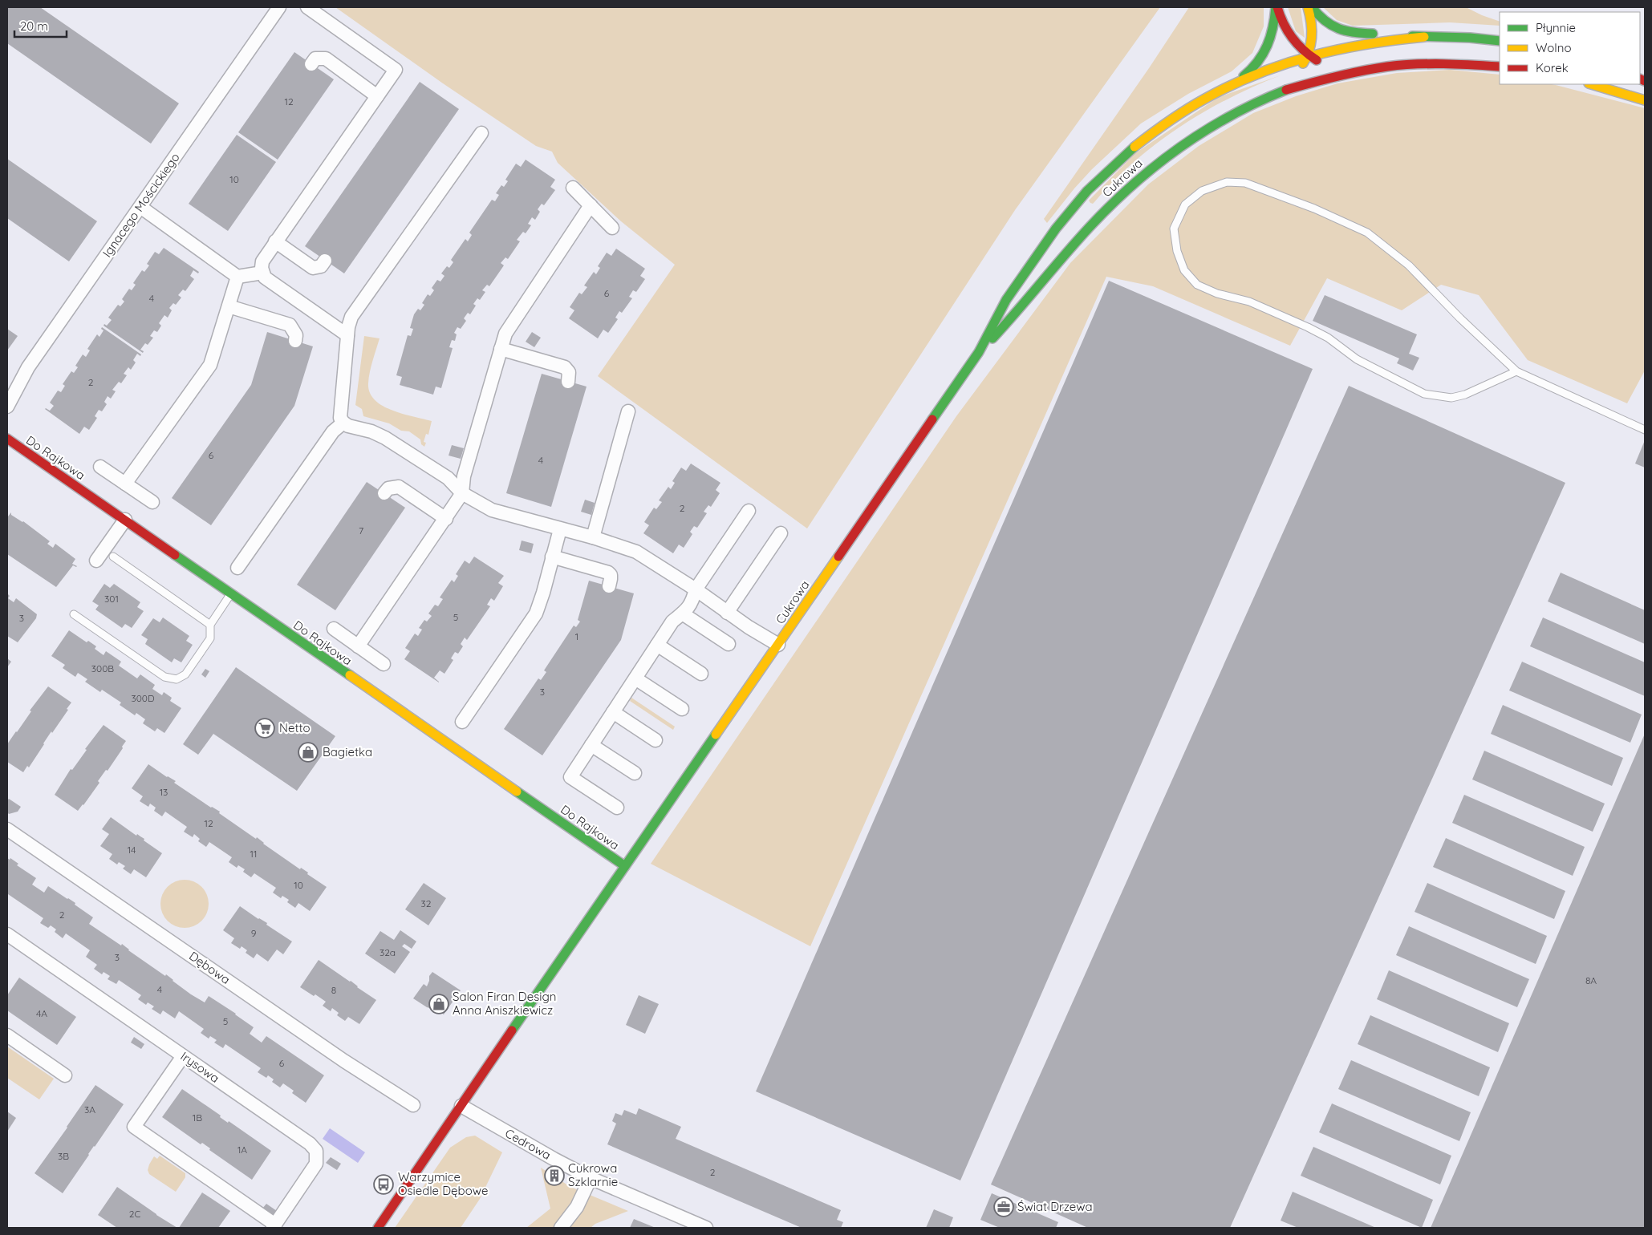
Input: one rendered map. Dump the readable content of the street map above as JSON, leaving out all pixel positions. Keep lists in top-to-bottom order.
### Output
{
  "streets": {
    "street": [
      "Cukrowa",
      "Ignacego Mościckiego",
      "Do Rajkowa",
      "Dębowa",
      "Irysowa",
      "Cedrowa"
    ]
  },
  "crossings": [
    ["Cukrowa", "Do Rajkowa"],
    ["Cukrowa", "Cedrowa"]
  ],
  "places": {
    "supermarket": ["Netto"],
    "shop": ["Bagietka", "Salon Firan Design Anna Aniszkiewicz"],
    "building": ["Cukrowa Szklarnie"],
    "bus stop": ["Warzymice Osiedle Dębowe"],
    "office": ["Świat Drzewa"]
  },
  "house_numbers": [
    "12",
    "10",
    "6",
    "4",
    "2",
    "6",
    "4",
    "2",
    "7",
    "301",
    "5",
    "3",
    "1",
    "300B",
    "3",
    "300D",
    "13",
    "12",
    "14",
    "11",
    "10",
    "32",
    "2",
    "9",
    "32a",
    "3",
    "8A",
    "4",
    "8",
    "4A",
    "5",
    "6",
    "3A",
    "1B",
    "1A",
    "3B",
    "2",
    "2C"
  ],
  "legend": ["Płynnie", "Wolno", "Korek"],
  "scale_bar": "20 m"
}
